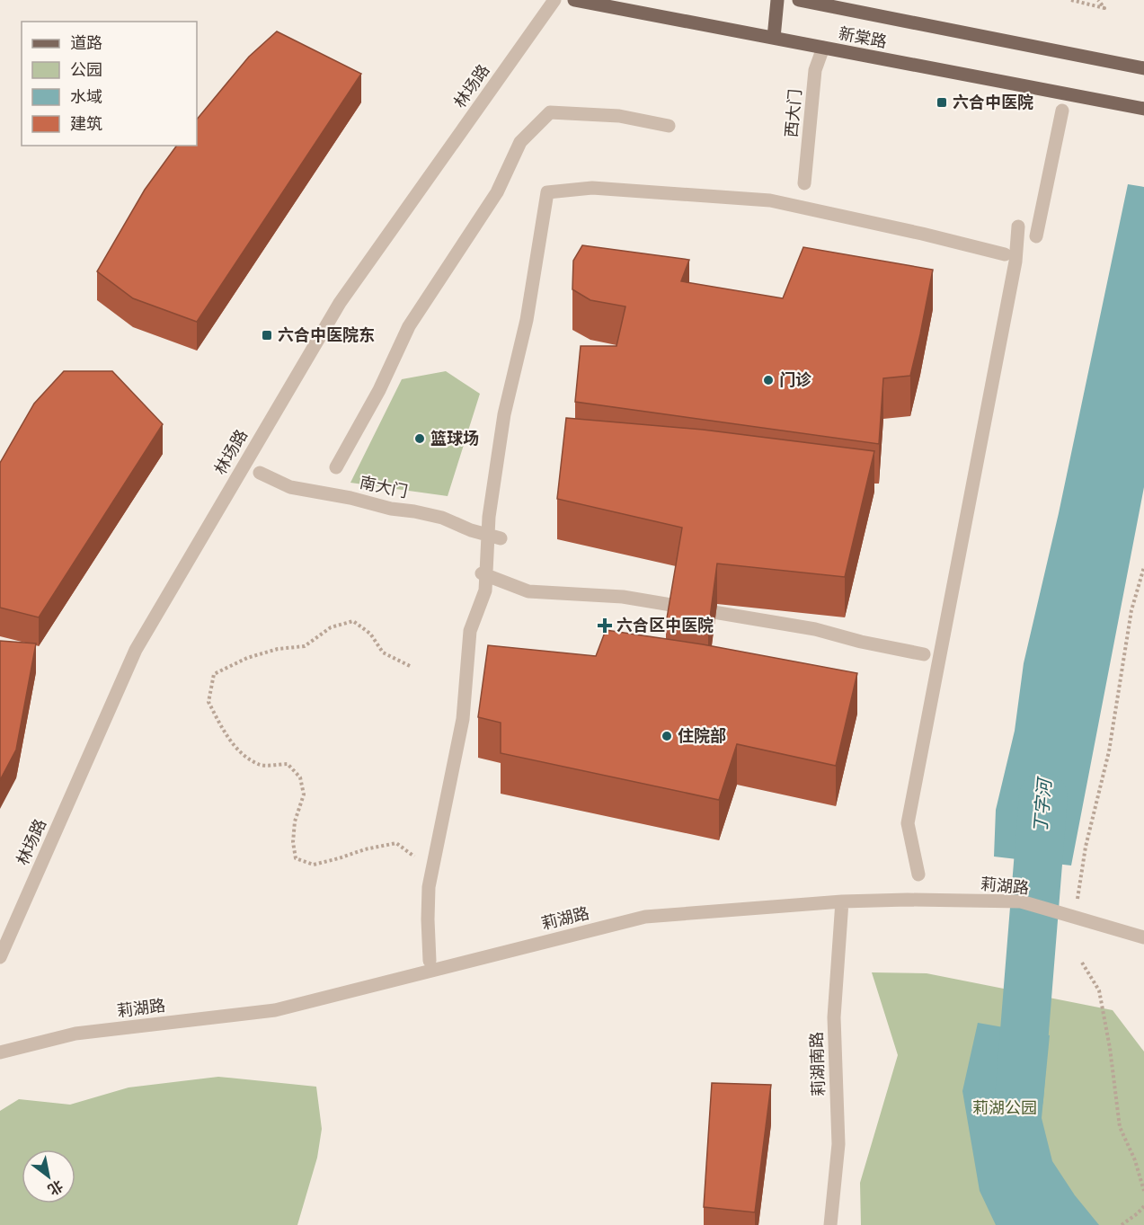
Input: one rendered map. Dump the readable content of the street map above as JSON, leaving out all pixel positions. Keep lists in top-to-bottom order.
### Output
{
  "streets": {
    "main road": ["新棠路"],
    "street": [
      "林场路",
      "西大门",
      "南大门",
      "莉湖路",
      "莉湖南路"
    ]
  },
  "crossings": [
    ["新棠路", "西大门"],
    ["莉湖路", "莉湖南路"]
  ],
  "water": ["丁字河"],
  "parks": ["莉湖公园"],
  "places": {
    "transit": ["六合中医院", "六合中医院东"],
    "other": ["门诊", "篮球场", "住院部"],
    "health": ["六合区中医院"]
  },
  "legend": [
    "道路",
    "公园",
    "水域",
    "建筑"
  ],
  "north": "bottom right"
}
